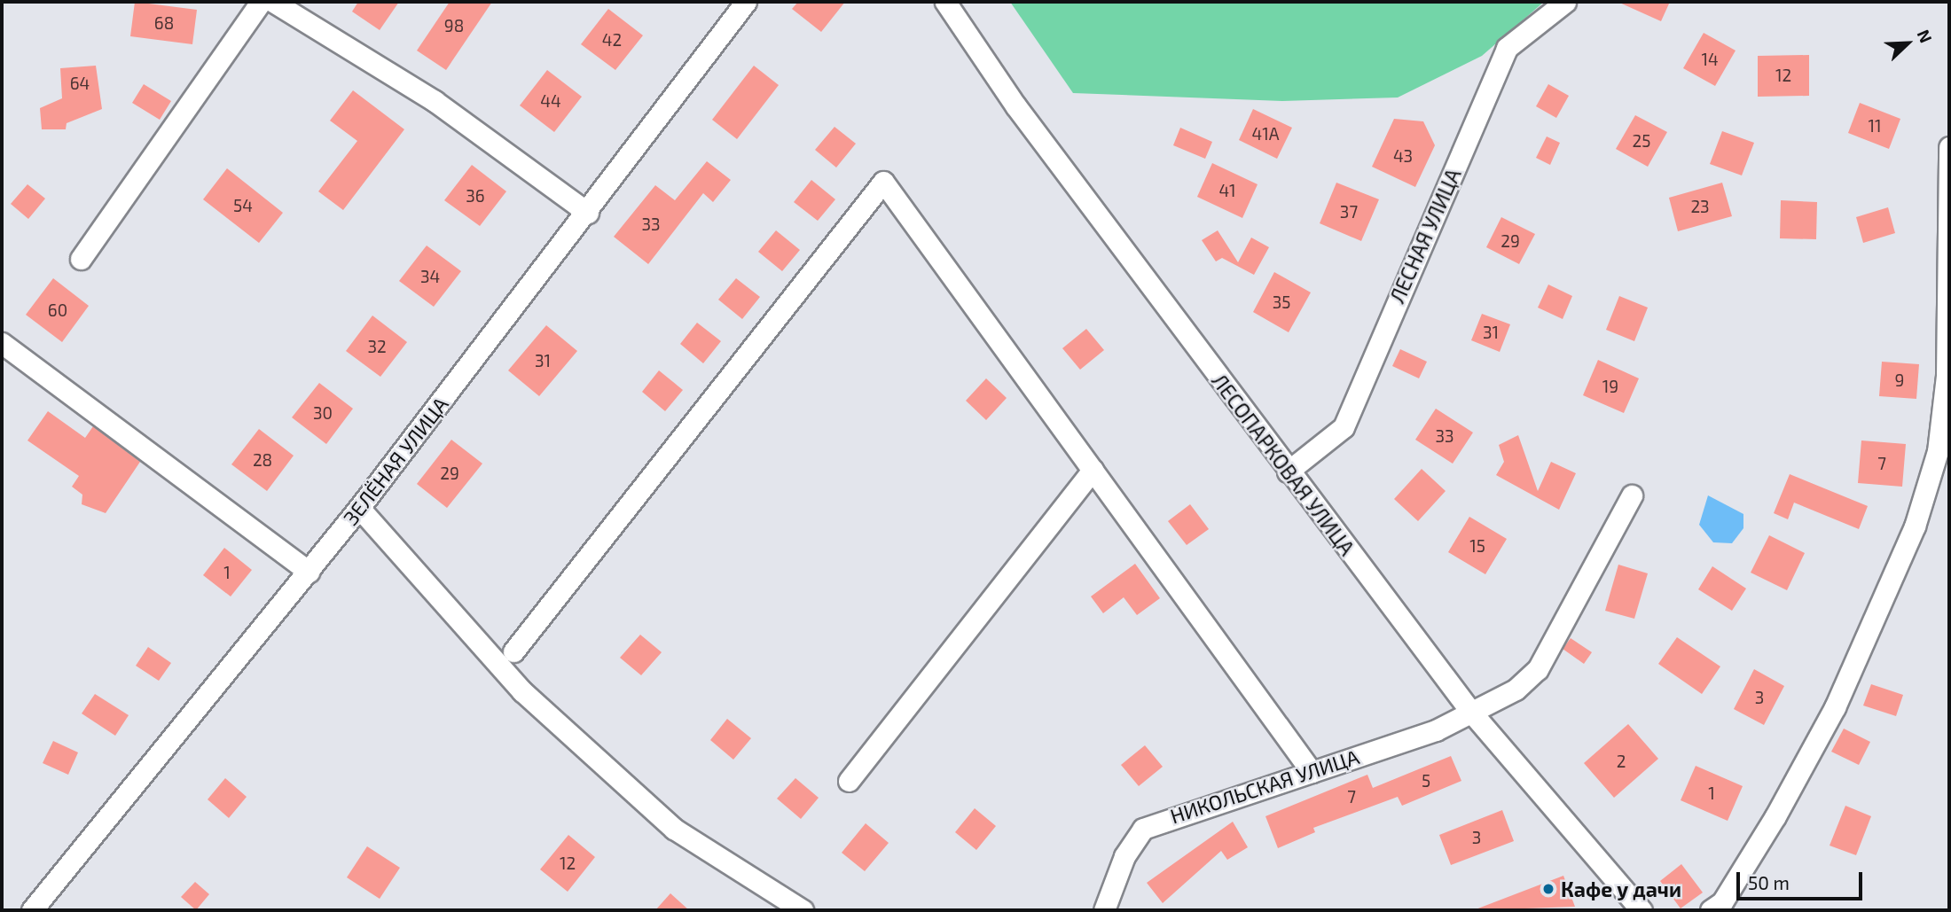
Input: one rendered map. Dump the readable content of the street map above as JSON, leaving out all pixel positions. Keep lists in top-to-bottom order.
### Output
{
  "streets": {
    "street": [
      "ЛЕСНАЯ УЛИЦА",
      "ЗЕЛЁНАЯ УЛИЦА",
      "ЛЕСОПАРКОВАЯ УЛИЦА",
      "НИКОЛЬСКАЯ УЛИЦА"
    ]
  },
  "crossings": [
    ["ЛЕСНАЯ УЛИЦА", "ЛЕСОПАРКОВАЯ УЛИЦА"],
    ["ЛЕСОПАРКОВАЯ УЛИЦА", "НИКОЛЬСКАЯ УЛИЦА"]
  ],
  "places": ["Кафе у дачи"],
  "house_numbers": [
    "68",
    "98",
    "42",
    "14",
    "12",
    "64",
    "44",
    "11",
    "41А",
    "25",
    "43",
    "41",
    "36",
    "54",
    "23",
    "37",
    "33",
    "29",
    "34",
    "35",
    "60",
    "31",
    "32",
    "31",
    "9",
    "19",
    "30",
    "33",
    "28",
    "7",
    "29",
    "15",
    "1",
    "3",
    "2",
    "5",
    "1",
    "7",
    "3",
    "12"
  ],
  "scale_bar": "50 m",
  "north": "top right"
}
